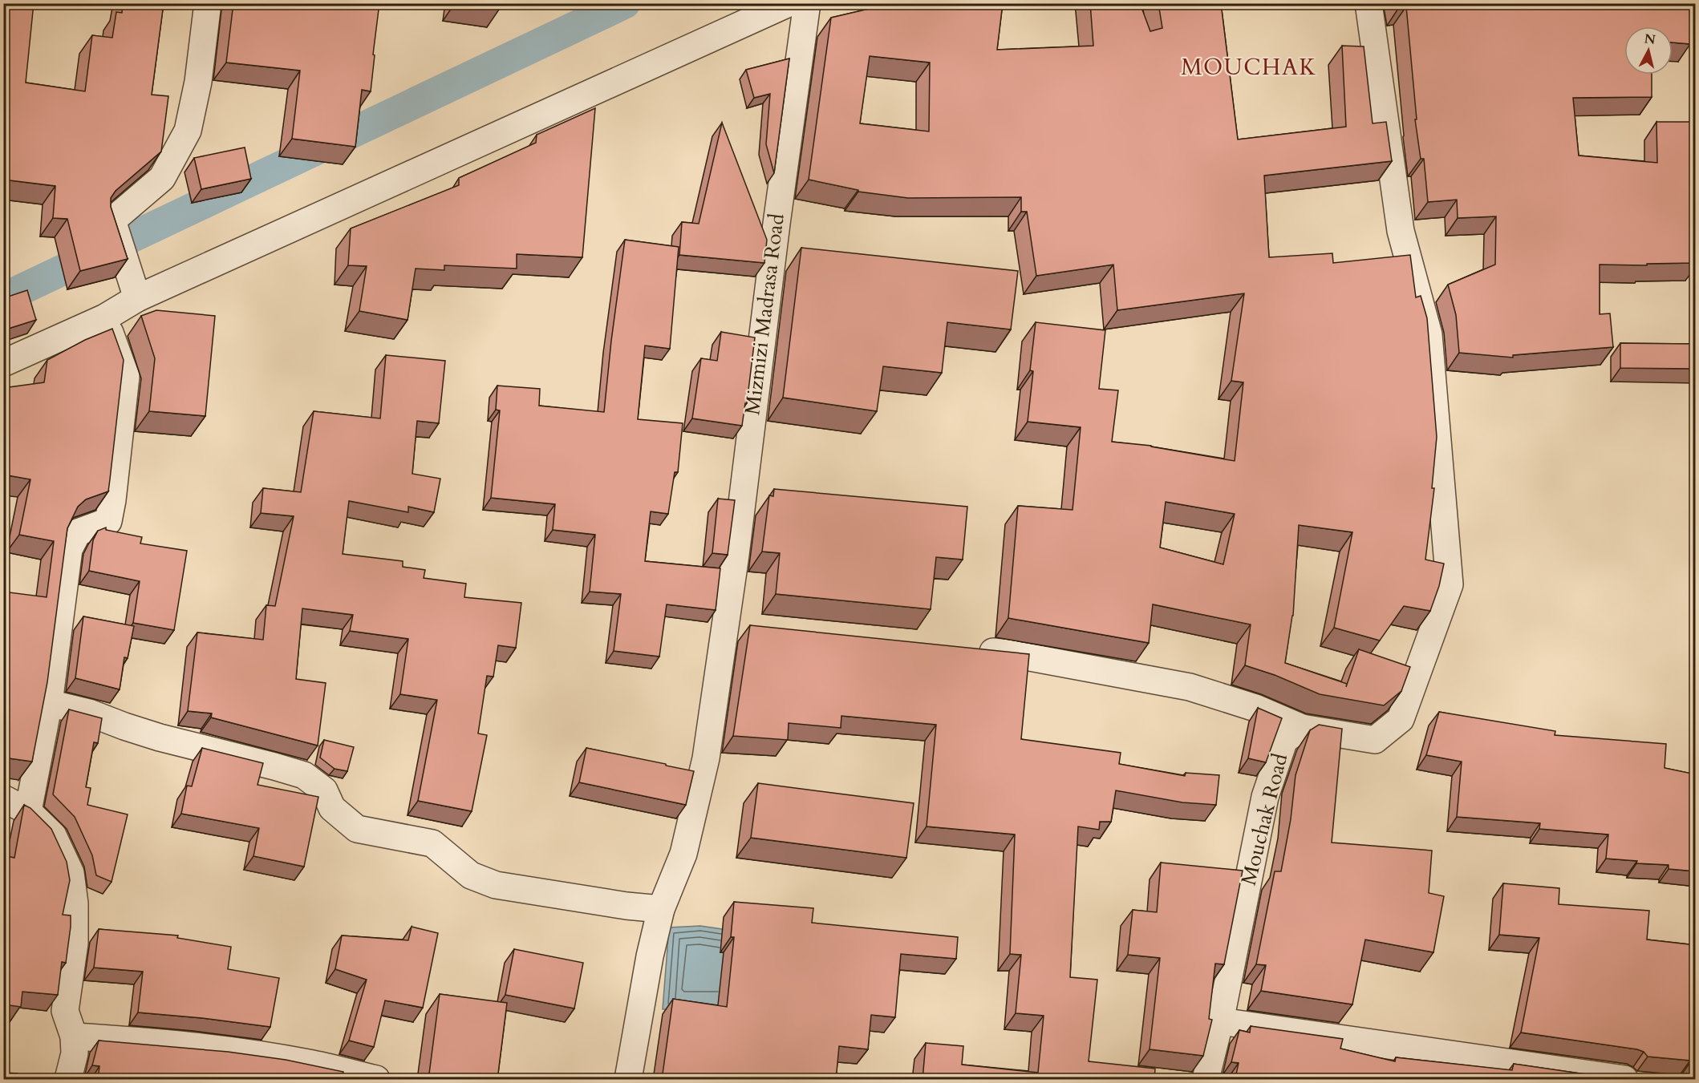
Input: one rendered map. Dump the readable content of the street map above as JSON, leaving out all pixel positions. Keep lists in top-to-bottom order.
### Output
{
  "streets": {
    "street": ["Mizmizi Madrasa Road", "Mouchak Road"]
  },
  "districts": ["MOUCHAK"],
  "north": "top"
}
